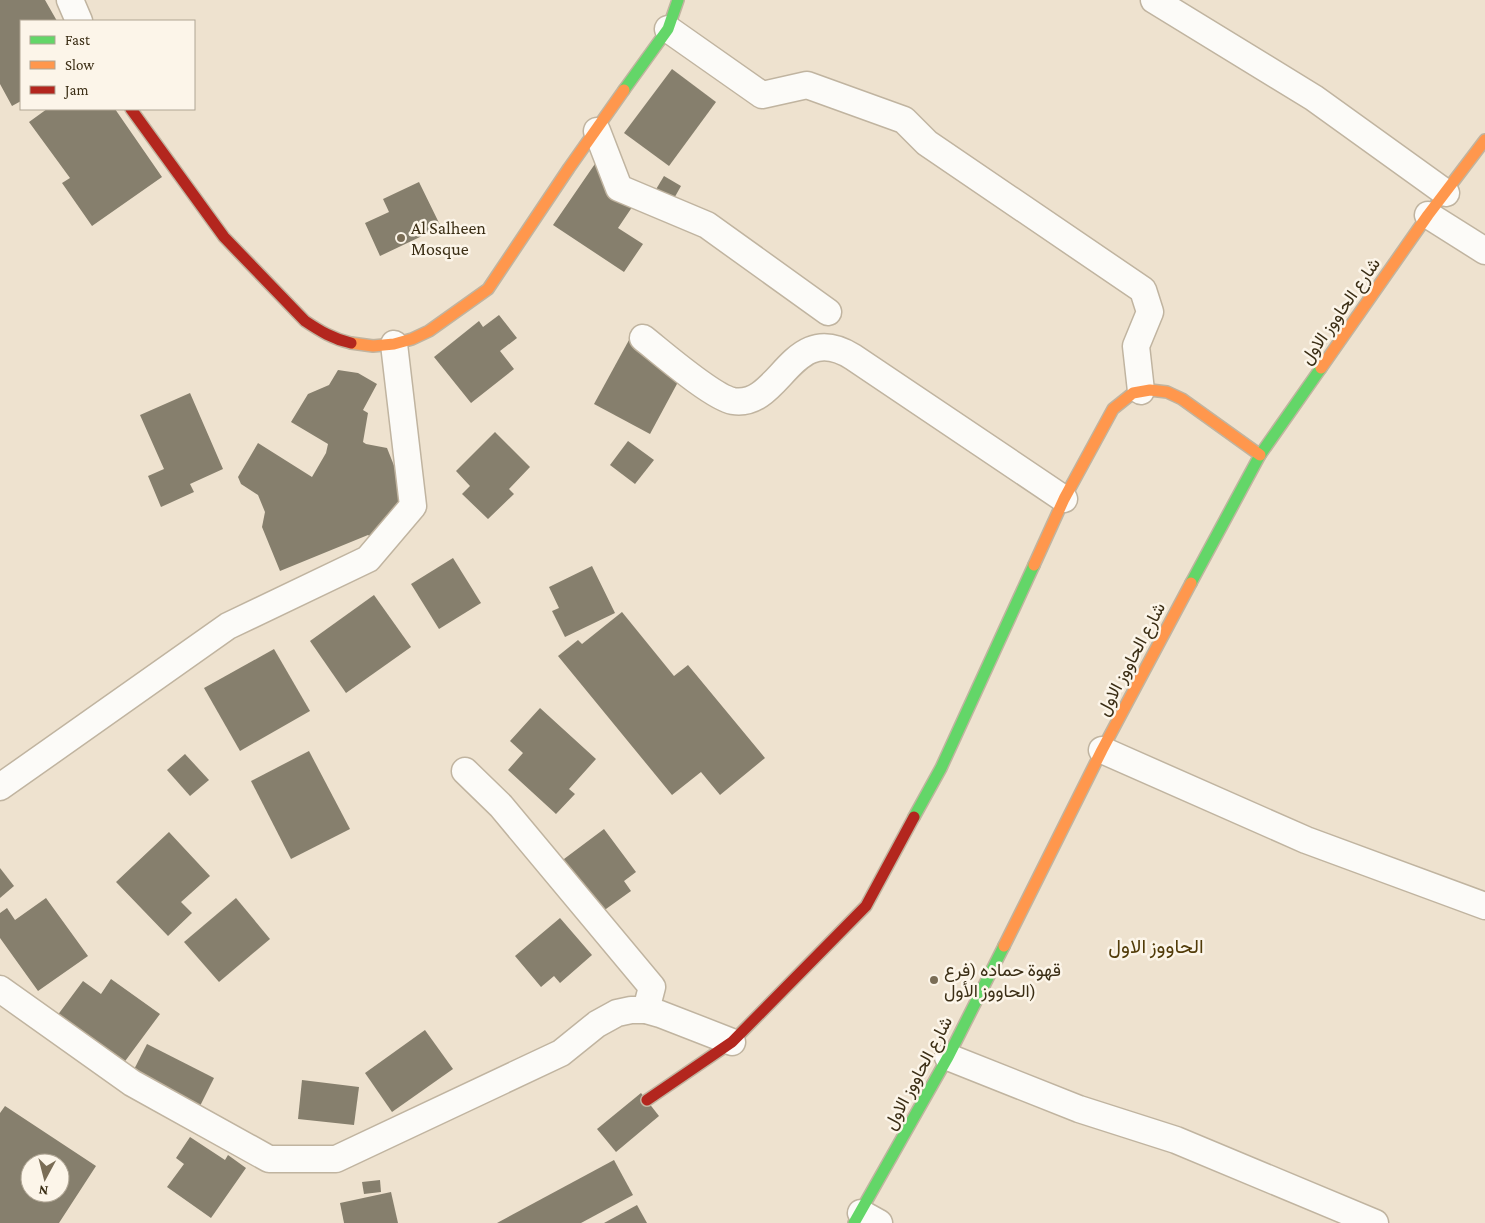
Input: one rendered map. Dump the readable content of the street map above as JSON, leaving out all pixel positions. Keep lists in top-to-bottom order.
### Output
{
  "streets": {
    "street": ["شارع الحاووز الاول"]
  },
  "districts": ["الحاووز الاول"],
  "places": ["Al Salheen Mosque", "قهوة حماده (فرع الحاووز الأول)"],
  "legend": ["Fast", "Slow", "Jam"],
  "north": "bottom"
}
